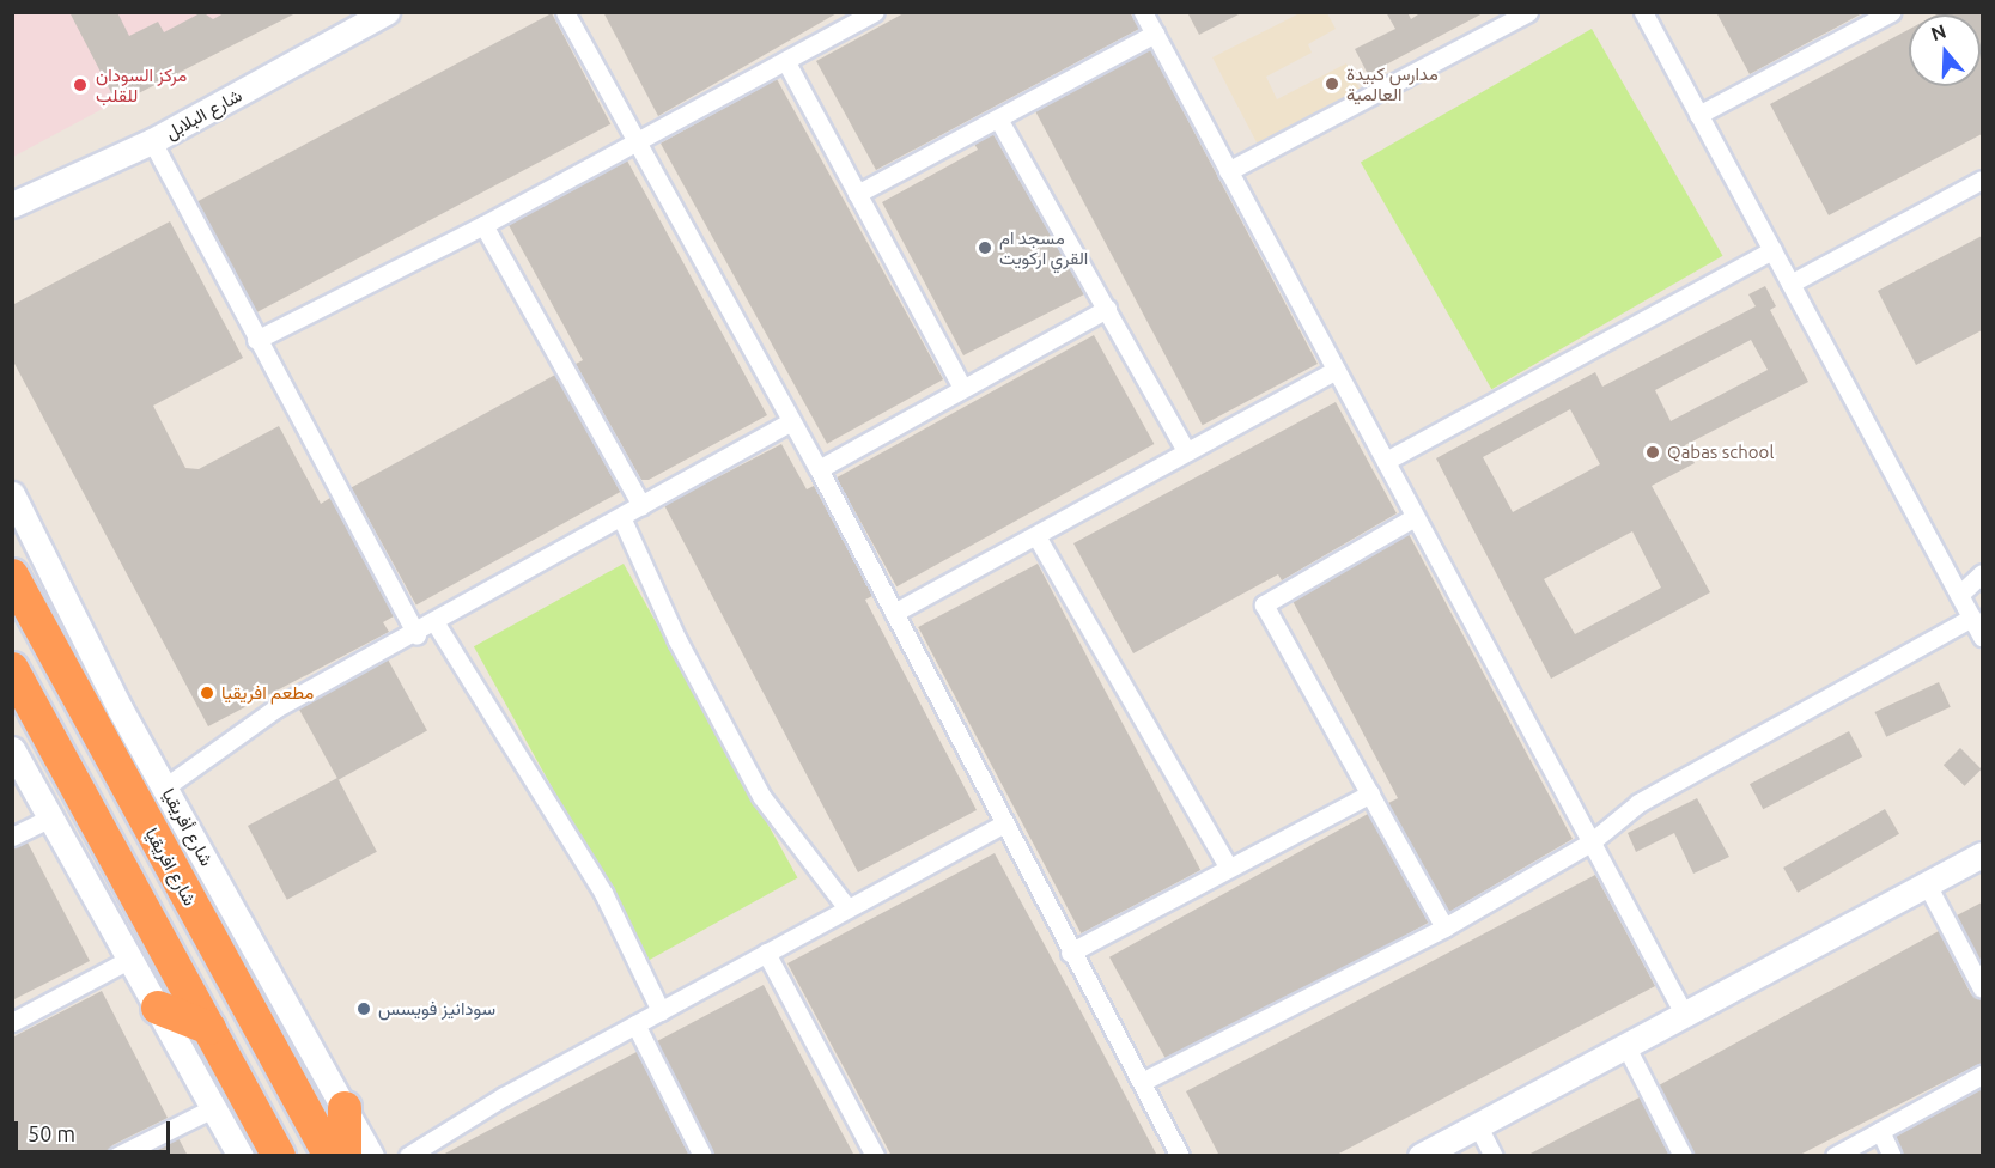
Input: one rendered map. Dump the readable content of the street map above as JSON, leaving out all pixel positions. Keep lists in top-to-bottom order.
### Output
{
  "streets": {
    "highway": ["شارع افريقيا"],
    "street": ["شارع البلابل", "شارع أفريقيا"]
  },
  "places": [
    "مدارس كبيدة العالمية",
    "مركز السودان للقلب",
    "مسجد ام القري اركويت",
    "Qabas school",
    "مطعم افريقيا",
    "سودانيز فويسس"
  ],
  "scale_bar": "50 m",
  "north": "top"
}
